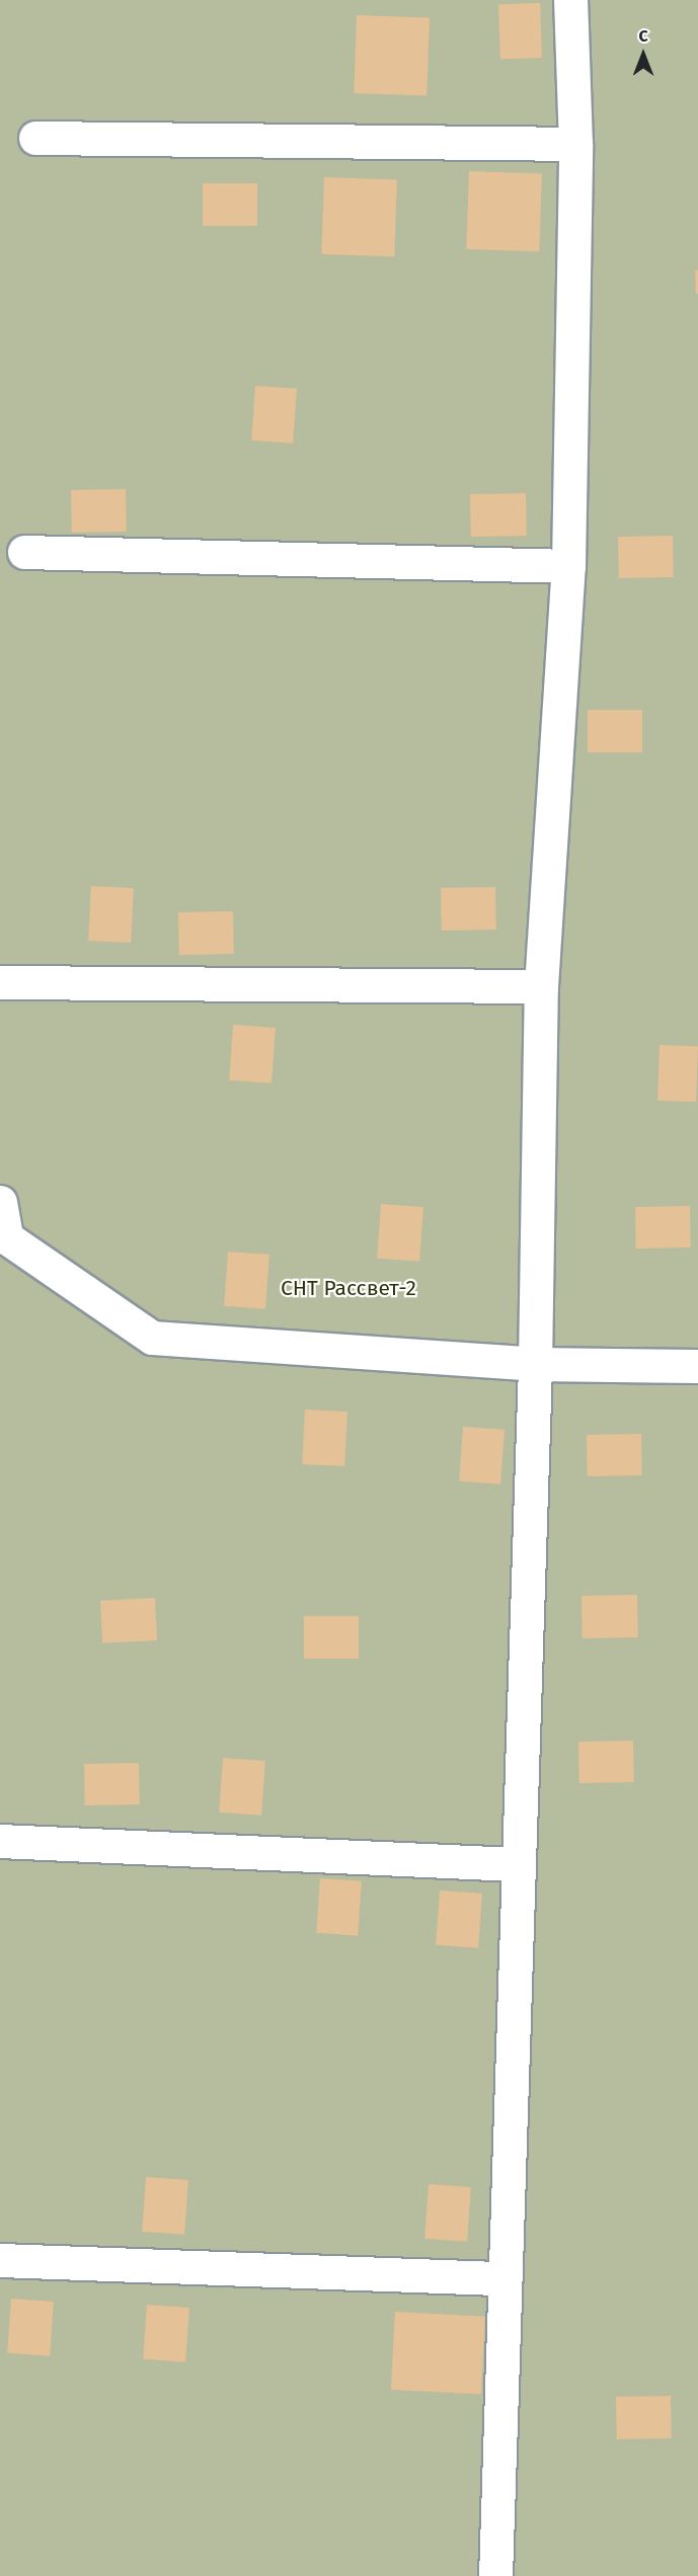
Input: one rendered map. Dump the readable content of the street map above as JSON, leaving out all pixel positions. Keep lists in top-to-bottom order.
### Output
{
  "parks": ["СНТ Рассвет-2"],
  "north": "top"
}
